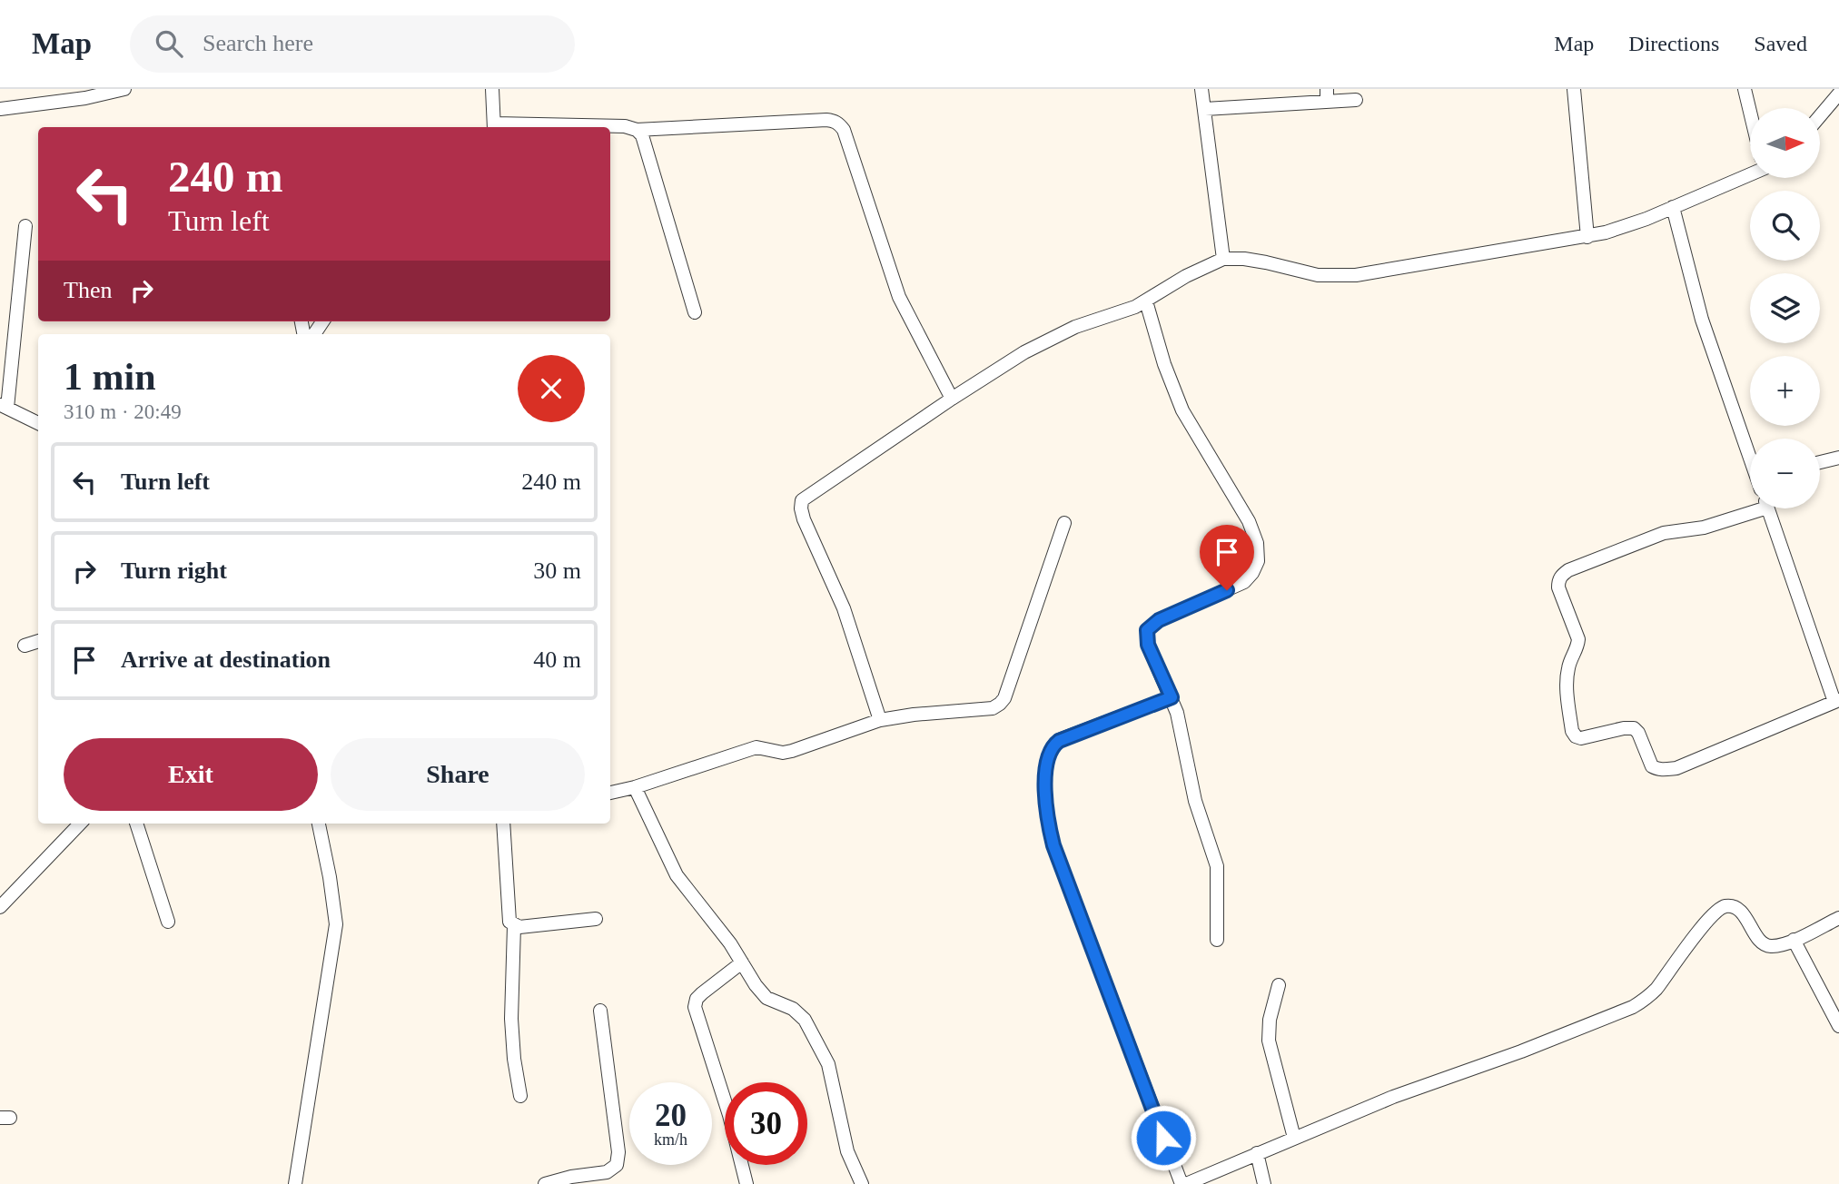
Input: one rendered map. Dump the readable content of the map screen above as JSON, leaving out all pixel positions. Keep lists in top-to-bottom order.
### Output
{
  "north": "right",
  "page": {
    "header": "Map",
    "search": "Search here",
    "nav": ["Map", "Directions", "Saved"],
    "map_buttons": ["+", "−"],
    "turn": ["240 m", "Turn left"],
    "then": "Then",
    "heading": ["1 min", "310 m · 20:49"],
    "list": [
      {
        "name": "Turn left",
        "value": "240 m"
      },
      {
        "name": "Turn right",
        "value": "30 m"
      },
      {
        "name": "Arrive at destination",
        "value": "40 m"
      }
    ],
    "buttons": ["Exit", "Share"],
    "speed": "20 km/h",
    "limit": "30"
  }
}
